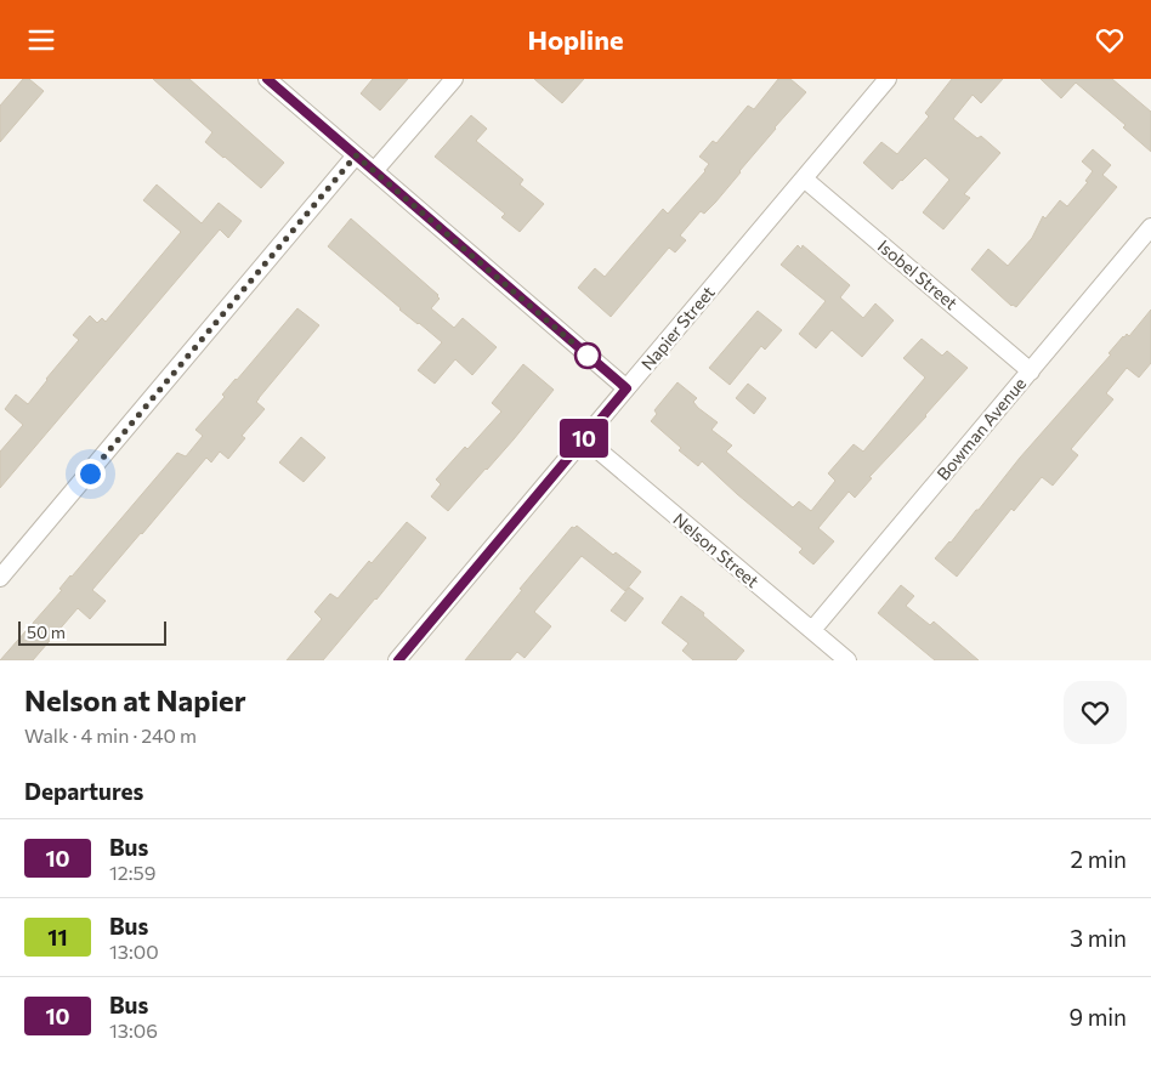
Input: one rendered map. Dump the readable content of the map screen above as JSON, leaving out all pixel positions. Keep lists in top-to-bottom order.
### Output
{
  "streets": {
    "street": [
      "Isobel Street",
      "Napier Street",
      "Bowman Avenue",
      "Nelson Street"
    ]
  },
  "crossings": [
    ["Isobel Street", "Napier Street"],
    ["Isobel Street", "Bowman Avenue"],
    ["Napier Street", "Nelson Street"],
    ["Bowman Avenue", "Nelson Street"]
  ],
  "lines": ["bus line 10"],
  "scale_bar": "50 m",
  "page": {
    "header": "Hopline",
    "on_map": "10",
    "scale": "50 m",
    "heading": [
      ["Nelson at Napier", "Walk · 4 min · 240 m"],
      "Departures"
    ],
    "list": [
      {
        "mark": "10",
        "name": "Bus",
        "note": "12:59",
        "value": "2 min"
      },
      {
        "mark": "11",
        "name": "Bus",
        "note": "13:00",
        "value": "3 min"
      },
      {
        "mark": "10",
        "name": "Bus",
        "note": "13:06",
        "value": "9 min"
      }
    ]
  }
}
